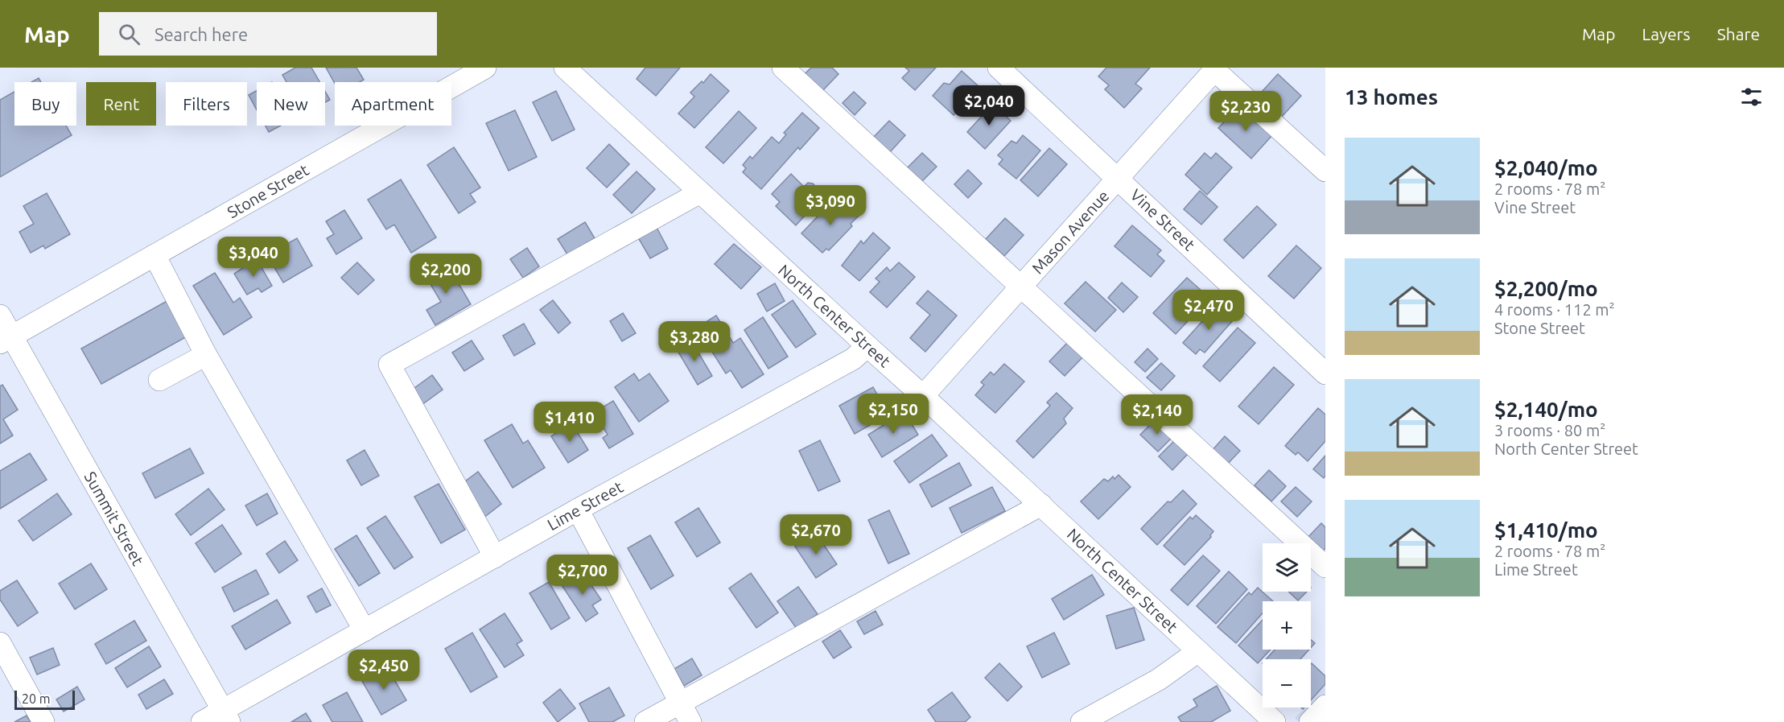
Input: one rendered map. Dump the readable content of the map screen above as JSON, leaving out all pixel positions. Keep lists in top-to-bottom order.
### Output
{
  "streets": {
    "street": [
      "Stone Street",
      "Vine Street",
      "Mason Avenue",
      "North Center Street",
      "Lime Street",
      "Summit Street"
    ]
  },
  "crossings": [
    ["Stone Street", "Summit Street"],
    ["Vine Street", "Mason Avenue"],
    ["Mason Avenue", "North Center Street"],
    ["North Center Street", "Lime Street"],
    ["Lime Street", "Summit Street"]
  ],
  "scale_bar": "20 m",
  "page": {
    "header": "Map",
    "search": "Search here",
    "nav": ["Map", "Layers", "Share"],
    "heading": "13 homes",
    "chip": [
      "Buy",
      "Rent",
      "Filters",
      "New",
      "Apartment"
    ],
    "price": [
      "$2,040",
      "$2,230",
      "$3,090",
      "$3,040",
      "$2,200",
      "$2,470",
      "$3,280",
      "$2,150",
      "$2,140",
      "$1,410",
      "$2,670",
      "$2,700",
      "$2,450"
    ],
    "list": [
      {
        "name": "$2,040/mo",
        "note": "2 rooms · 78 m² · Vine Street"
      },
      {
        "name": "$2,200/mo",
        "note": "4 rooms · 112 m² · Stone Street"
      },
      {
        "name": "$2,140/mo",
        "note": "3 rooms · 80 m² · North Center Street"
      },
      {
        "name": "$1,410/mo",
        "note": "2 rooms · 78 m² · Lime Street"
      }
    ],
    "map_buttons": ["+", "−"],
    "scale": "20 m"
  }
}
